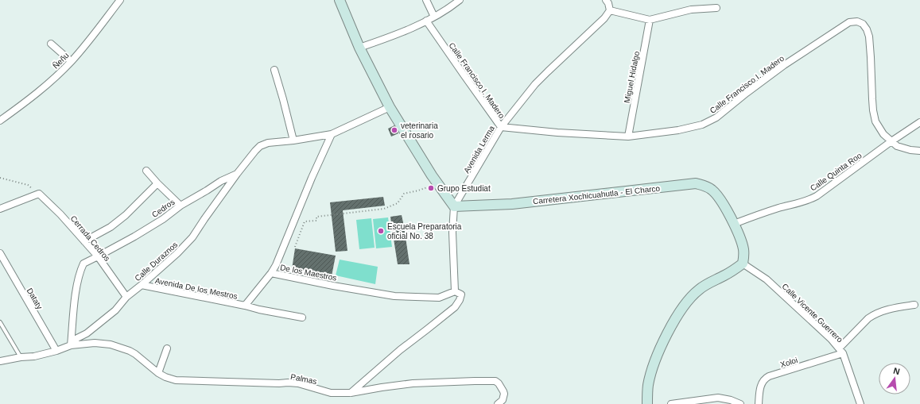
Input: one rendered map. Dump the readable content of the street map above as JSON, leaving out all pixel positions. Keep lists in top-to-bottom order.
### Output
{
  "streets": {
    "main road": ["Carretera Xochicuahutla - El Charco"],
    "street": [
      "Ñeñu",
      "Miguel Hidalgo",
      "Calle Francisco I. Madero",
      "Avenida Lerma",
      "Calle Quinta Roo",
      "Cedros",
      "Cerrada Cedros",
      "Calle Duraznos",
      "De los Maestros",
      "Avenida De los Mestros",
      "Dataty",
      "Calle Vicente Guerrero",
      "Xoloi",
      "Palmas"
    ]
  },
  "crossings": [
    ["Miguel Hidalgo", "Calle Francisco I. Madero"],
    ["Calle Francisco I. Madero", "Avenida Lerma"],
    ["Calle Francisco I. Madero", "Calle Quinta Roo"],
    ["Avenida Lerma", "Carretera Xochicuahutla - El Charco"],
    ["Avenida Lerma", "De los Maestros"],
    ["Avenida Lerma", "Palmas"],
    ["Calle Quinta Roo", "Carretera Xochicuahutla - El Charco"],
    ["Carretera Xochicuahutla - El Charco", "Calle Vicente Guerrero"],
    ["Cedros", "Cerrada Cedros"],
    ["Cedros", "Calle Duraznos"],
    ["Cedros", "De los Maestros"],
    ["Cedros", "Palmas"],
    ["Cerrada Cedros", "Calle Duraznos"],
    ["Calle Duraznos", "Avenida De los Mestros"],
    ["Calle Duraznos", "Palmas"],
    ["De los Maestros", "Avenida De los Mestros"],
    ["Calle Vicente Guerrero", "Xoloi"]
  ],
  "places": ["veterinaria el rosario", "Grupo Estudiat", "Escuela Preparatoria oficial No. 38"],
  "north": "top"
}
